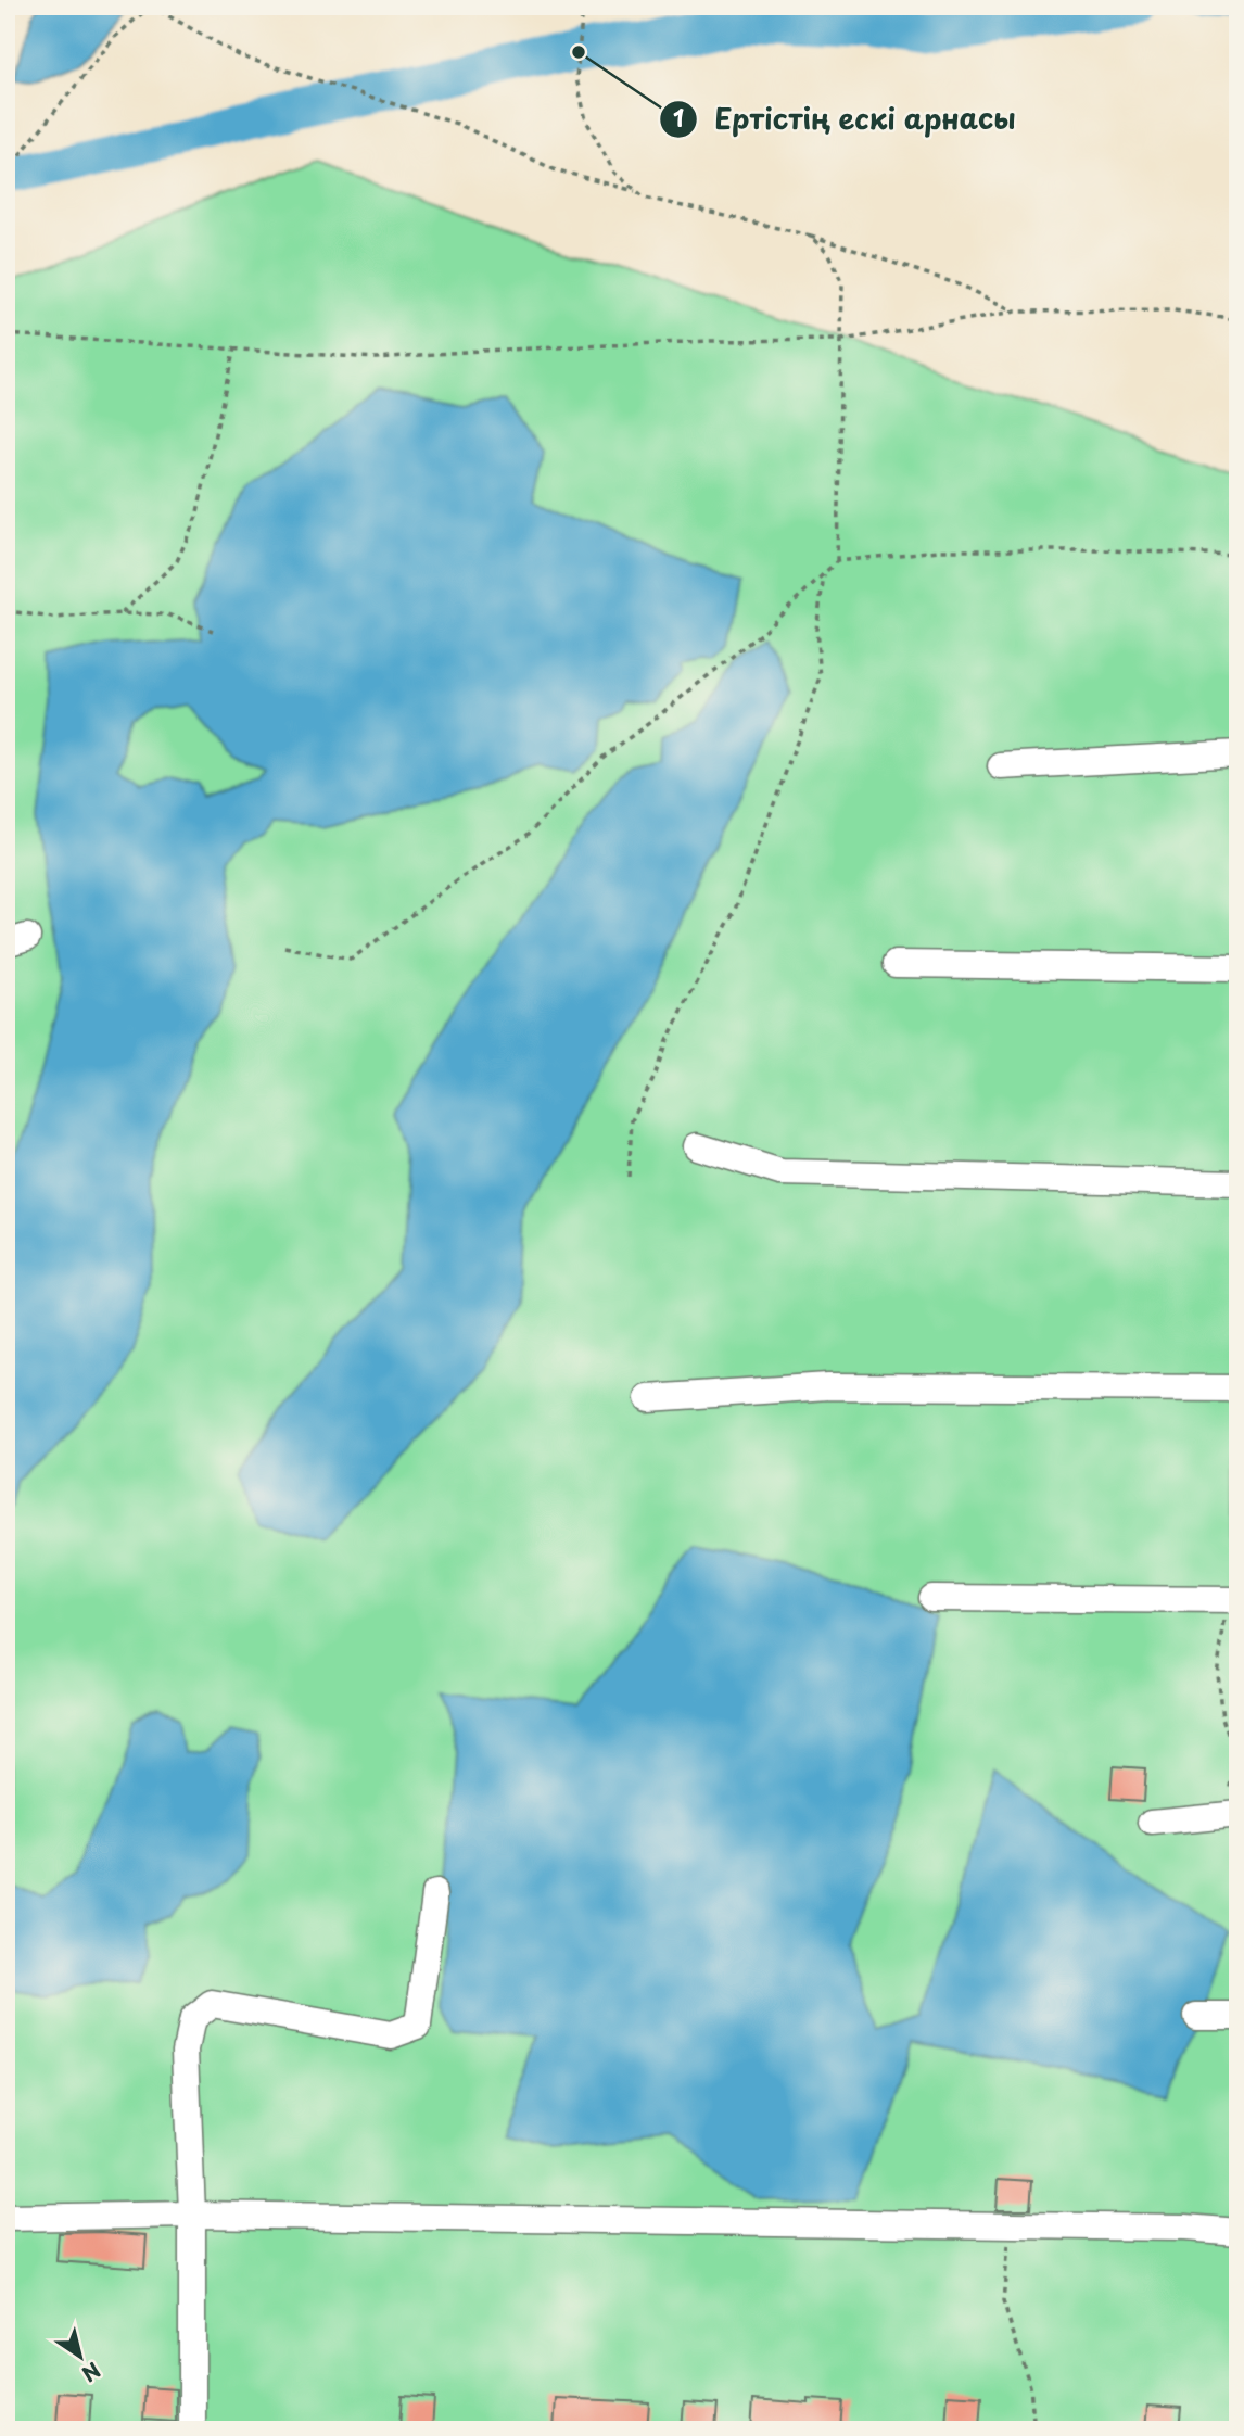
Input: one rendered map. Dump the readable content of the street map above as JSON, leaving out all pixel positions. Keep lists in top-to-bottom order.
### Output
{
  "places": ["Ертістің ескі арнасы"],
  "north": "bottom right"
}
